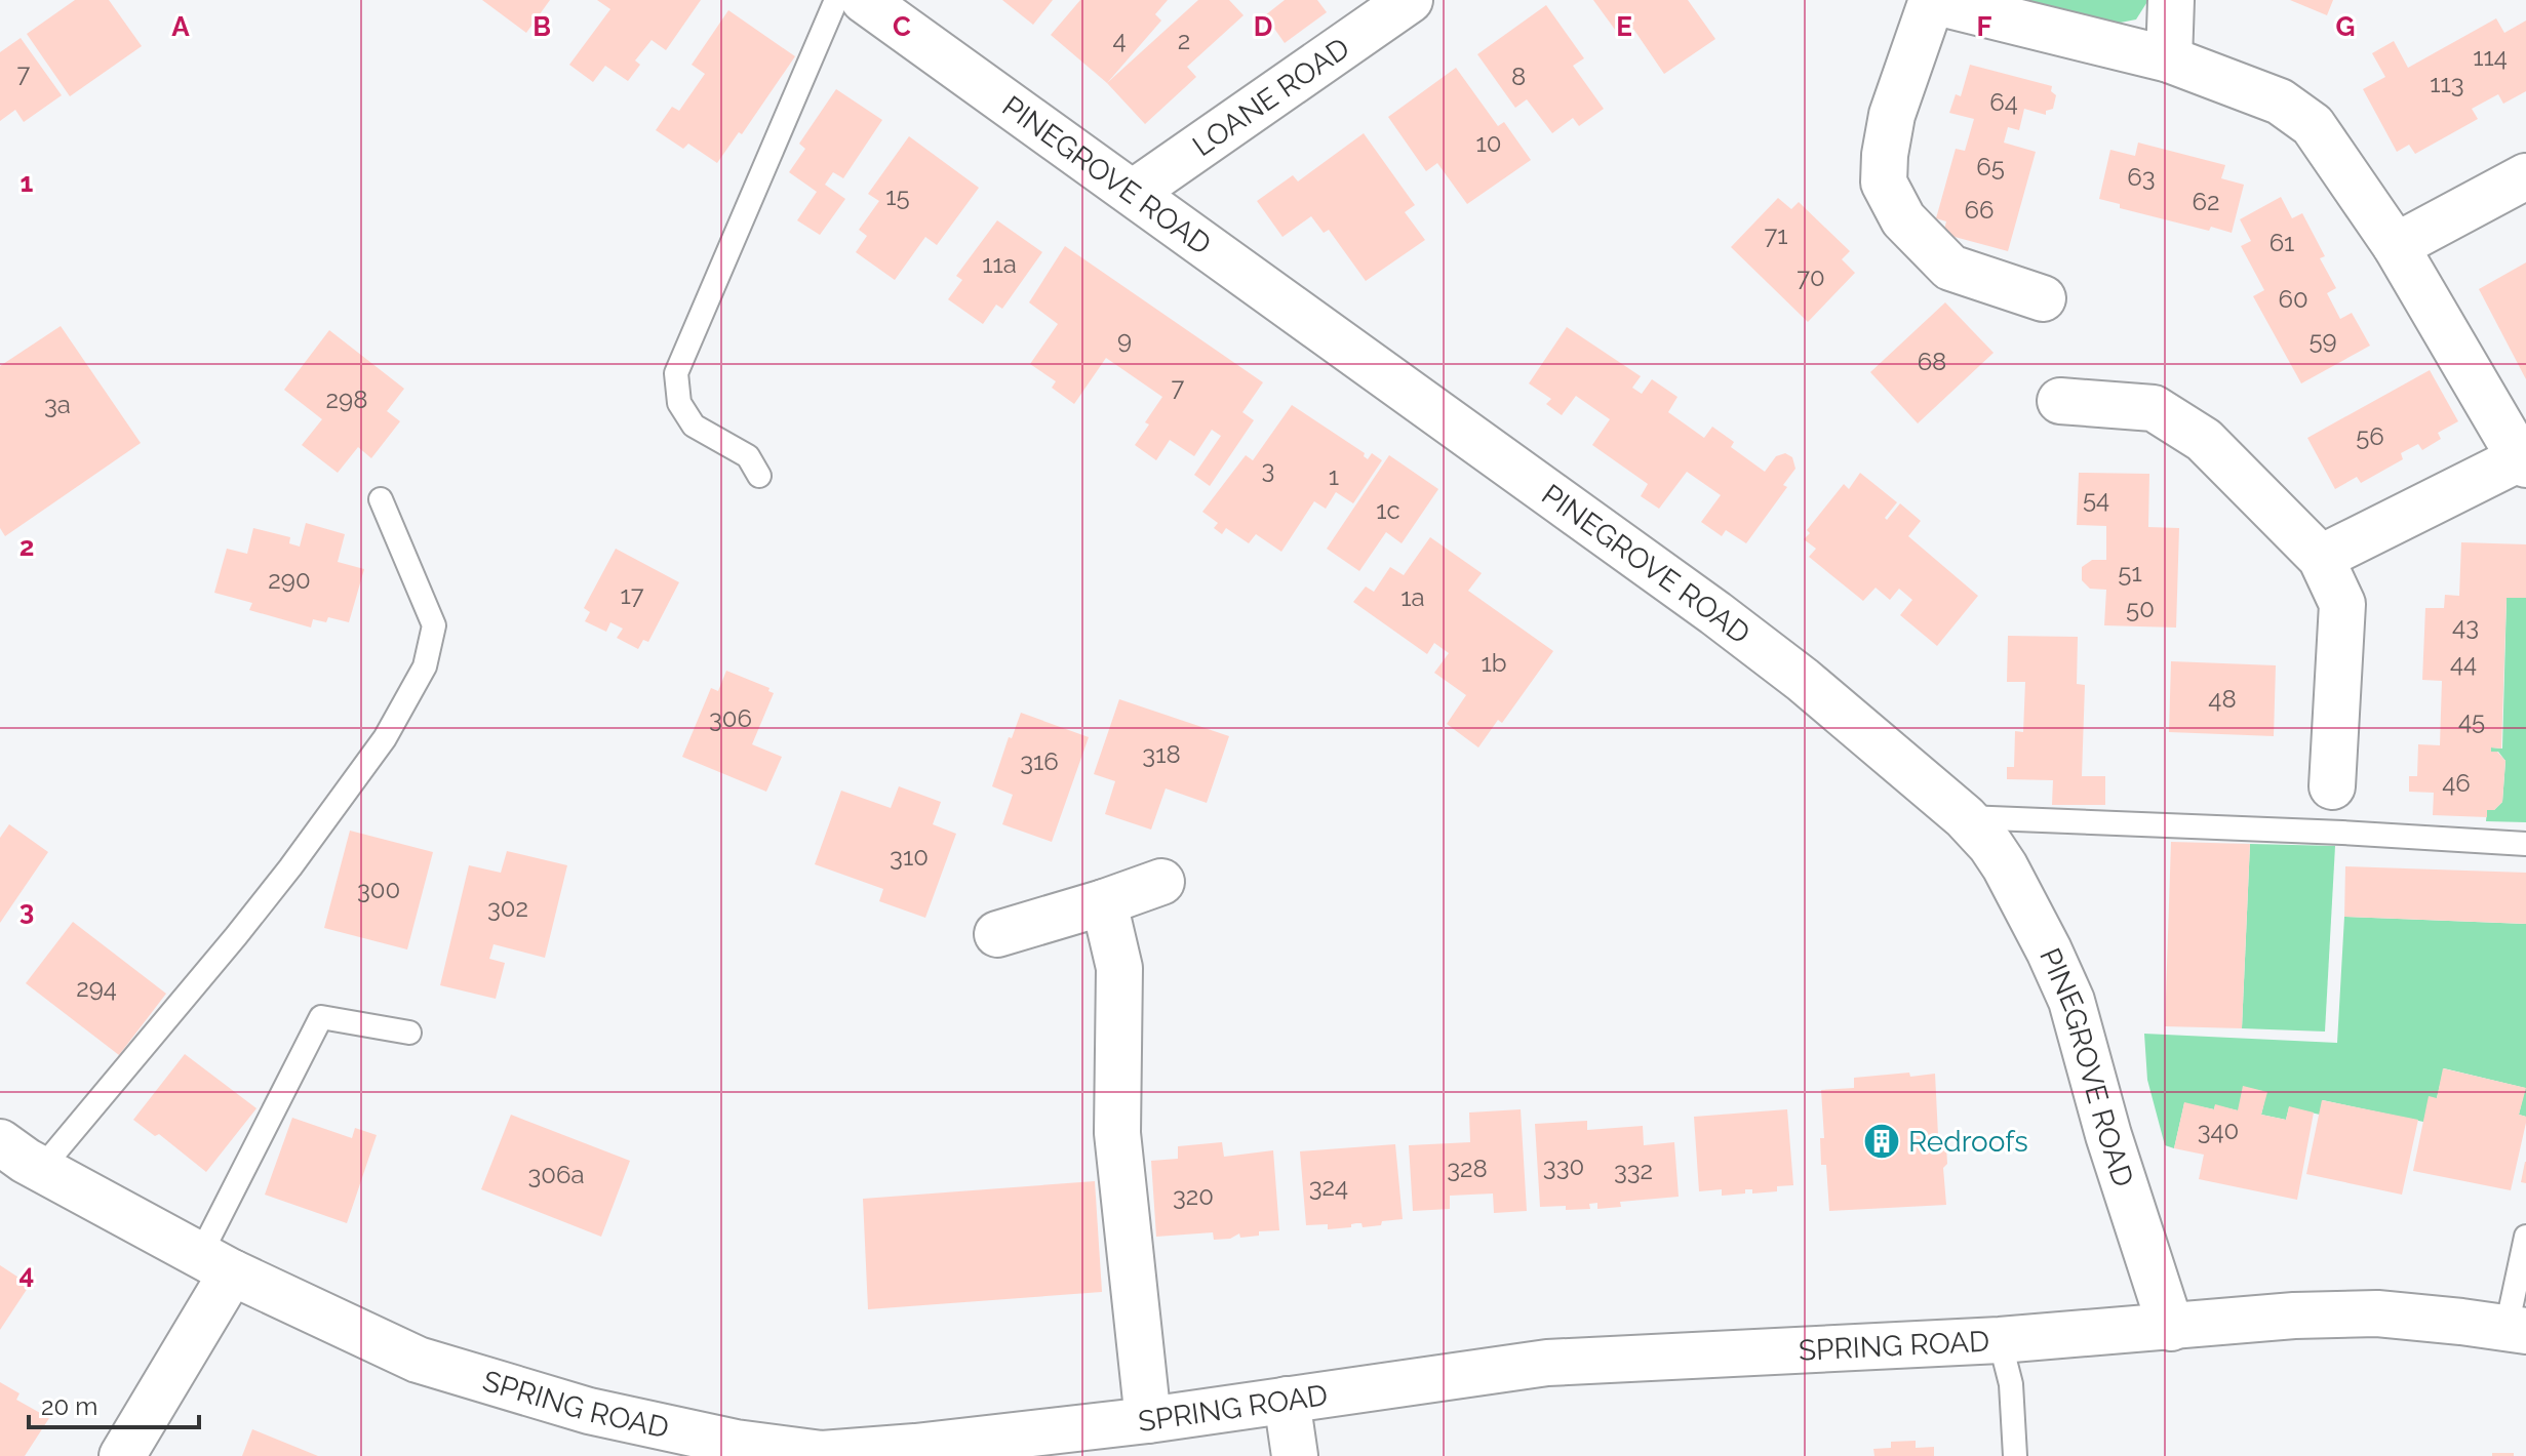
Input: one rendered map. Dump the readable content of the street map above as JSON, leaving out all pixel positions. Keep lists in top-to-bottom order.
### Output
{
  "streets": {
    "street": ["LOANE ROAD", "PINEGROVE ROAD", "SPRING ROAD"]
  },
  "crossings": [
    ["LOANE ROAD", "PINEGROVE ROAD"],
    ["PINEGROVE ROAD", "SPRING ROAD"]
  ],
  "places": {
    "building": ["Redroofs"]
  },
  "house_numbers": [
    "4",
    "2",
    "114",
    "7",
    "8",
    "113",
    "64",
    "10",
    "65",
    "63",
    "15",
    "62",
    "66",
    "71",
    "61",
    "11a",
    "70",
    "60",
    "9",
    "59",
    "68",
    "7",
    "298",
    "3a",
    "56",
    "3",
    "1",
    "54",
    "1c",
    "51",
    "290",
    "17",
    "1a",
    "50",
    "43",
    "1b",
    "44",
    "48",
    "306",
    "45",
    "318",
    "316",
    "46",
    "310",
    "300",
    "302",
    "294",
    "340",
    "330",
    "328",
    "332",
    "306a",
    "324",
    "320"
  ],
  "scale_bar": "20 m",
  "grid": {
    "columns": [
      "A",
      "B",
      "C",
      "D",
      "E",
      "F",
      "G"
    ],
    "rows": [
      "1",
      "2",
      "3",
      "4"
    ]
  }
}
